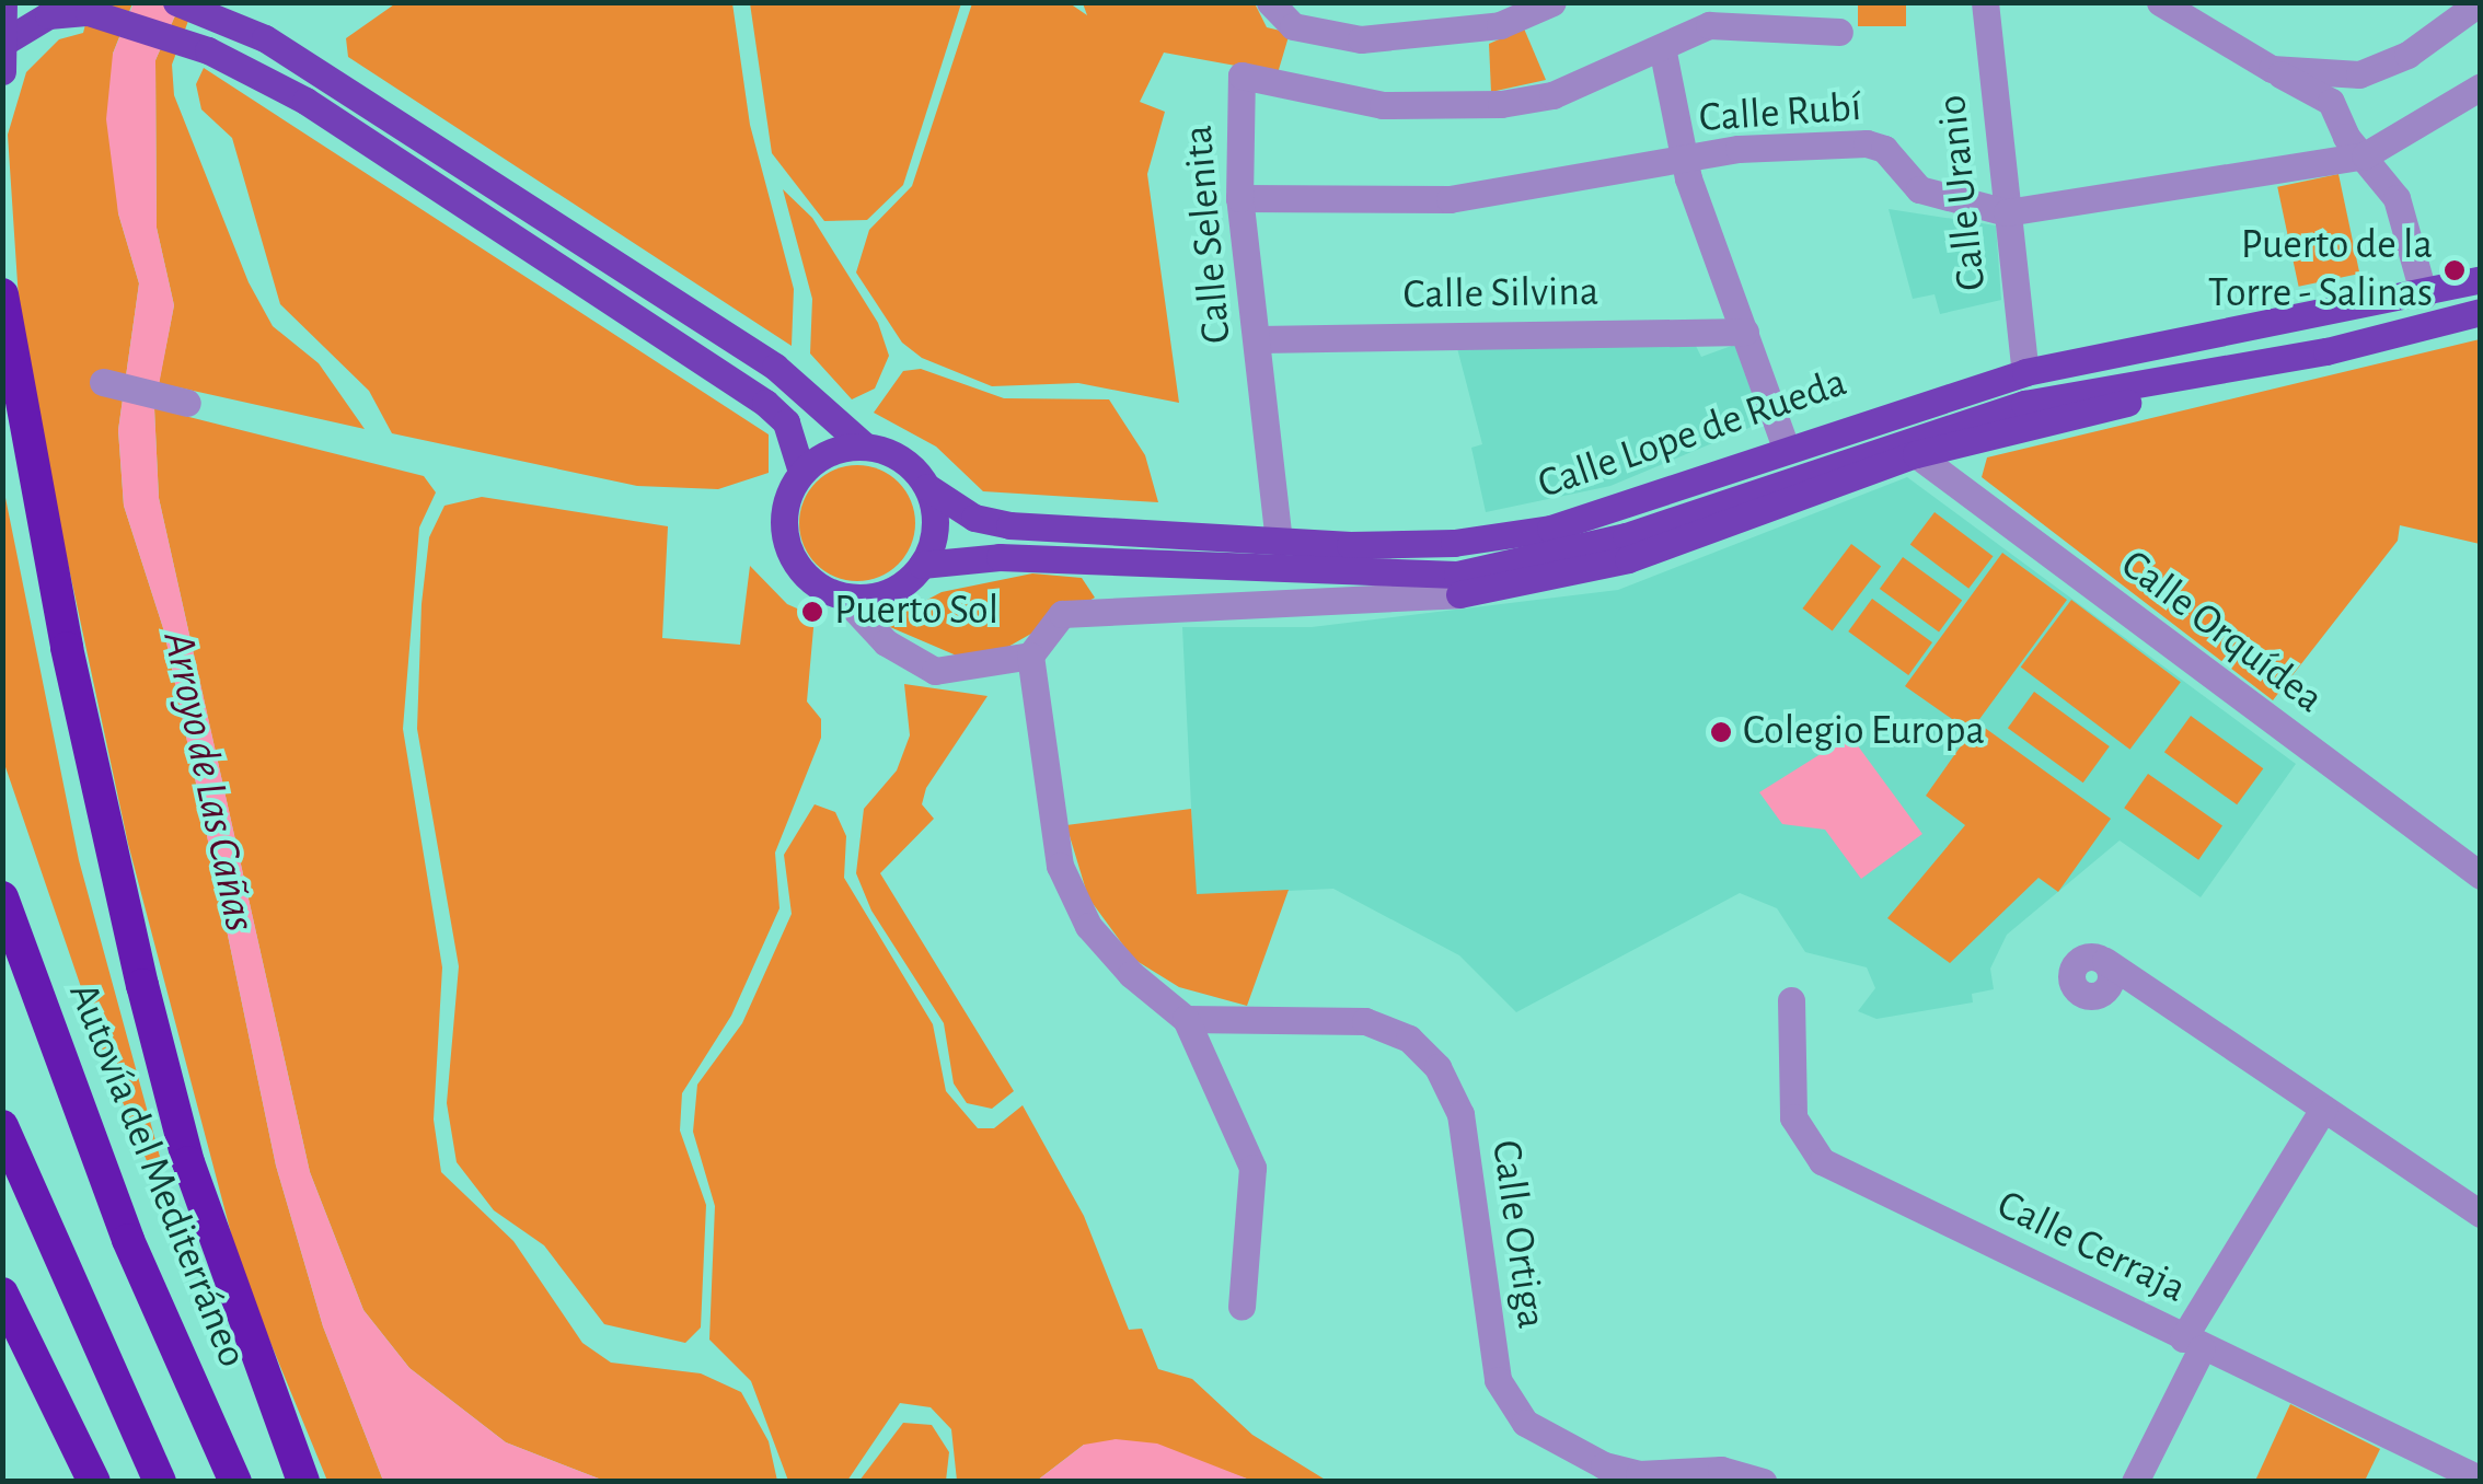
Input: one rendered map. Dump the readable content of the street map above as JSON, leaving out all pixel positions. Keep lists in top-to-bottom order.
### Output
{
  "streets": {
    "highway": ["Autovía del Mediterráneo"],
    "main road": ["Calle Lope de Rueda"],
    "street": [
      "Calle Rubí",
      "Calle Uranio",
      "Calle Selenita",
      "Calle Silvina",
      "Calle Orquídea",
      "Calle Ortiga",
      "Calle Cerraja"
    ]
  },
  "crossings": [
    ["Calle Rubí", "Calle Uranio"],
    ["Calle Rubí", "Calle Selenita"],
    ["Calle Uranio", "Calle Lope de Rueda"],
    ["Calle Selenita", "Calle Silvina"],
    ["Calle Selenita", "Calle Lope de Rueda"],
    ["Calle Lope de Rueda", "Calle Orquídea"]
  ],
  "water": ["Arroyo de Las Cañas"],
  "places": ["Puerto de la Torre - Salinas", "Puerto Sol", "Colegio Europa"]
}
